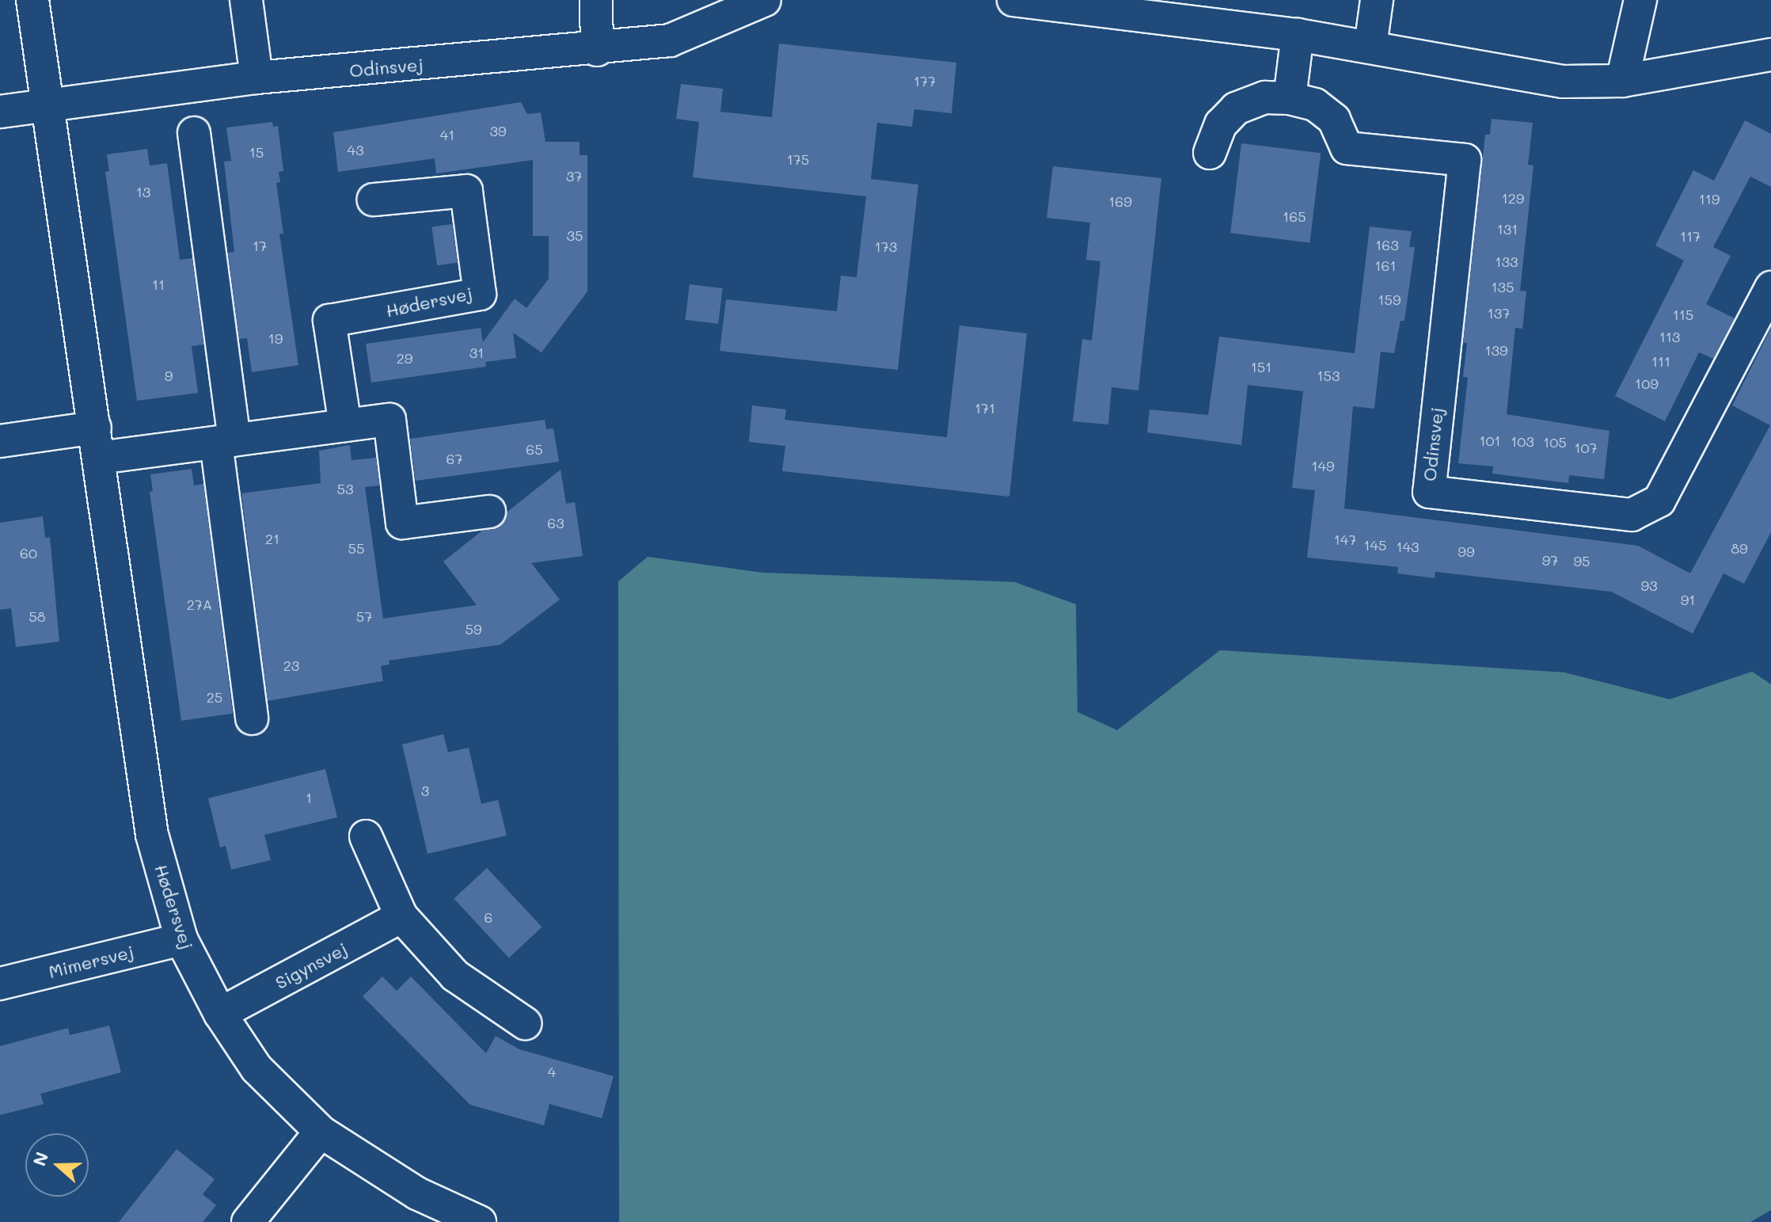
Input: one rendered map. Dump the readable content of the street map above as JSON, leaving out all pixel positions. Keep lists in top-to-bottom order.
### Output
{
  "streets": {
    "street": [
      "Odinsvej",
      "Hødersvej",
      "Mimersvej",
      "Sigynsvej"
    ]
  },
  "crossings": [
    ["Odinsvej", "Hødersvej"],
    ["Hødersvej", "Mimersvej"],
    ["Hødersvej", "Sigynsvej"]
  ],
  "house_numbers": [
    "177",
    "39",
    "41",
    "43",
    "15",
    "175",
    "37",
    "13",
    "129",
    "119",
    "169",
    "165",
    "131",
    "35",
    "117",
    "163",
    "17",
    "173",
    "133",
    "161",
    "11",
    "135",
    "159",
    "137",
    "115",
    "113",
    "19",
    "139",
    "31",
    "29",
    "111",
    "151",
    "9",
    "153",
    "109",
    "171",
    "101",
    "103",
    "105",
    "107",
    "65",
    "67",
    "149",
    "53",
    "63",
    "21",
    "147",
    "145",
    "143",
    "55",
    "89",
    "99",
    "60",
    "97",
    "95",
    "93",
    "91",
    "27A",
    "58",
    "57",
    "59",
    "23",
    "25",
    "3",
    "1",
    "6",
    "4"
  ],
  "north": "left"
}
